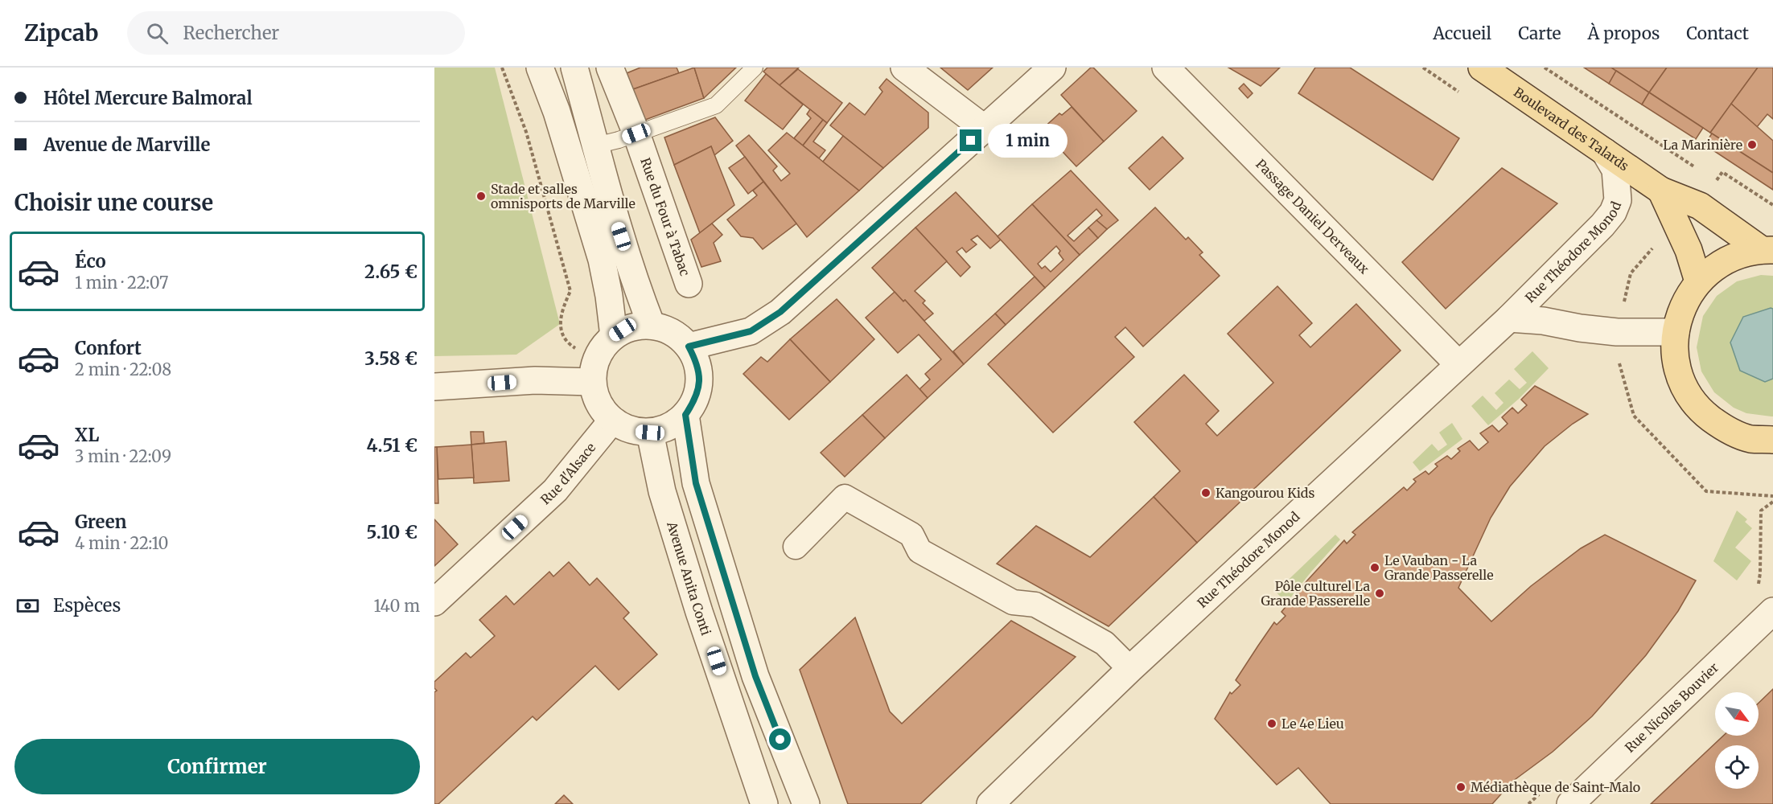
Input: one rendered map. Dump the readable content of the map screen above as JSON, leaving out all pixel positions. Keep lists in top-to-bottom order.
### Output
{
  "streets": {
    "main road": ["Boulevard des Talards"],
    "street": [
      "Rue du Four à Tabac",
      "Passage Daniel Derveaux",
      "Rue Théodore Monod",
      "Rue d'Alsace",
      "Avenue Anita Conti",
      "Rue Nicolas Bouvier"
    ]
  },
  "crossings": [
    ["Boulevard des Talards", "Rue Théodore Monod"],
    ["Passage Daniel Derveaux", "Rue Théodore Monod"],
    ["Rue d'Alsace", "Avenue Anita Conti"]
  ],
  "places": [
    "La Marinière",
    "Stade et salles omnisports de Marville",
    "Kangourou Kids",
    "Le Vauban - La Grande Passerelle",
    "Pôle culturel La Grande Passerelle",
    "Le 4e Lieu",
    "Médiathèque de Saint-Malo"
  ],
  "north": "bottom right",
  "page": {
    "header": "Zipcab",
    "search": "Rechercher",
    "nav": [
      "Accueil",
      "Carte",
      "À propos",
      "Contact"
    ],
    "banner": ["Hôtel Mercure Balmoral", "Avenue de Marville"],
    "bubble": "1 min",
    "heading": "Choisir une course",
    "list": [
      {
        "name": "Éco",
        "note": "1 min · 22:07",
        "value": "2.65 €"
      },
      {
        "name": "Confort",
        "note": "2 min · 22:08",
        "value": "3.58 €"
      },
      {
        "name": "XL",
        "note": "3 min · 22:09",
        "value": "4.51 €"
      },
      {
        "name": "Green",
        "note": "4 min · 22:10",
        "value": "5.10 €"
      }
    ],
    "pay": ["Espèces", "140 m"],
    "buttons": "Confirmer"
  }
}
